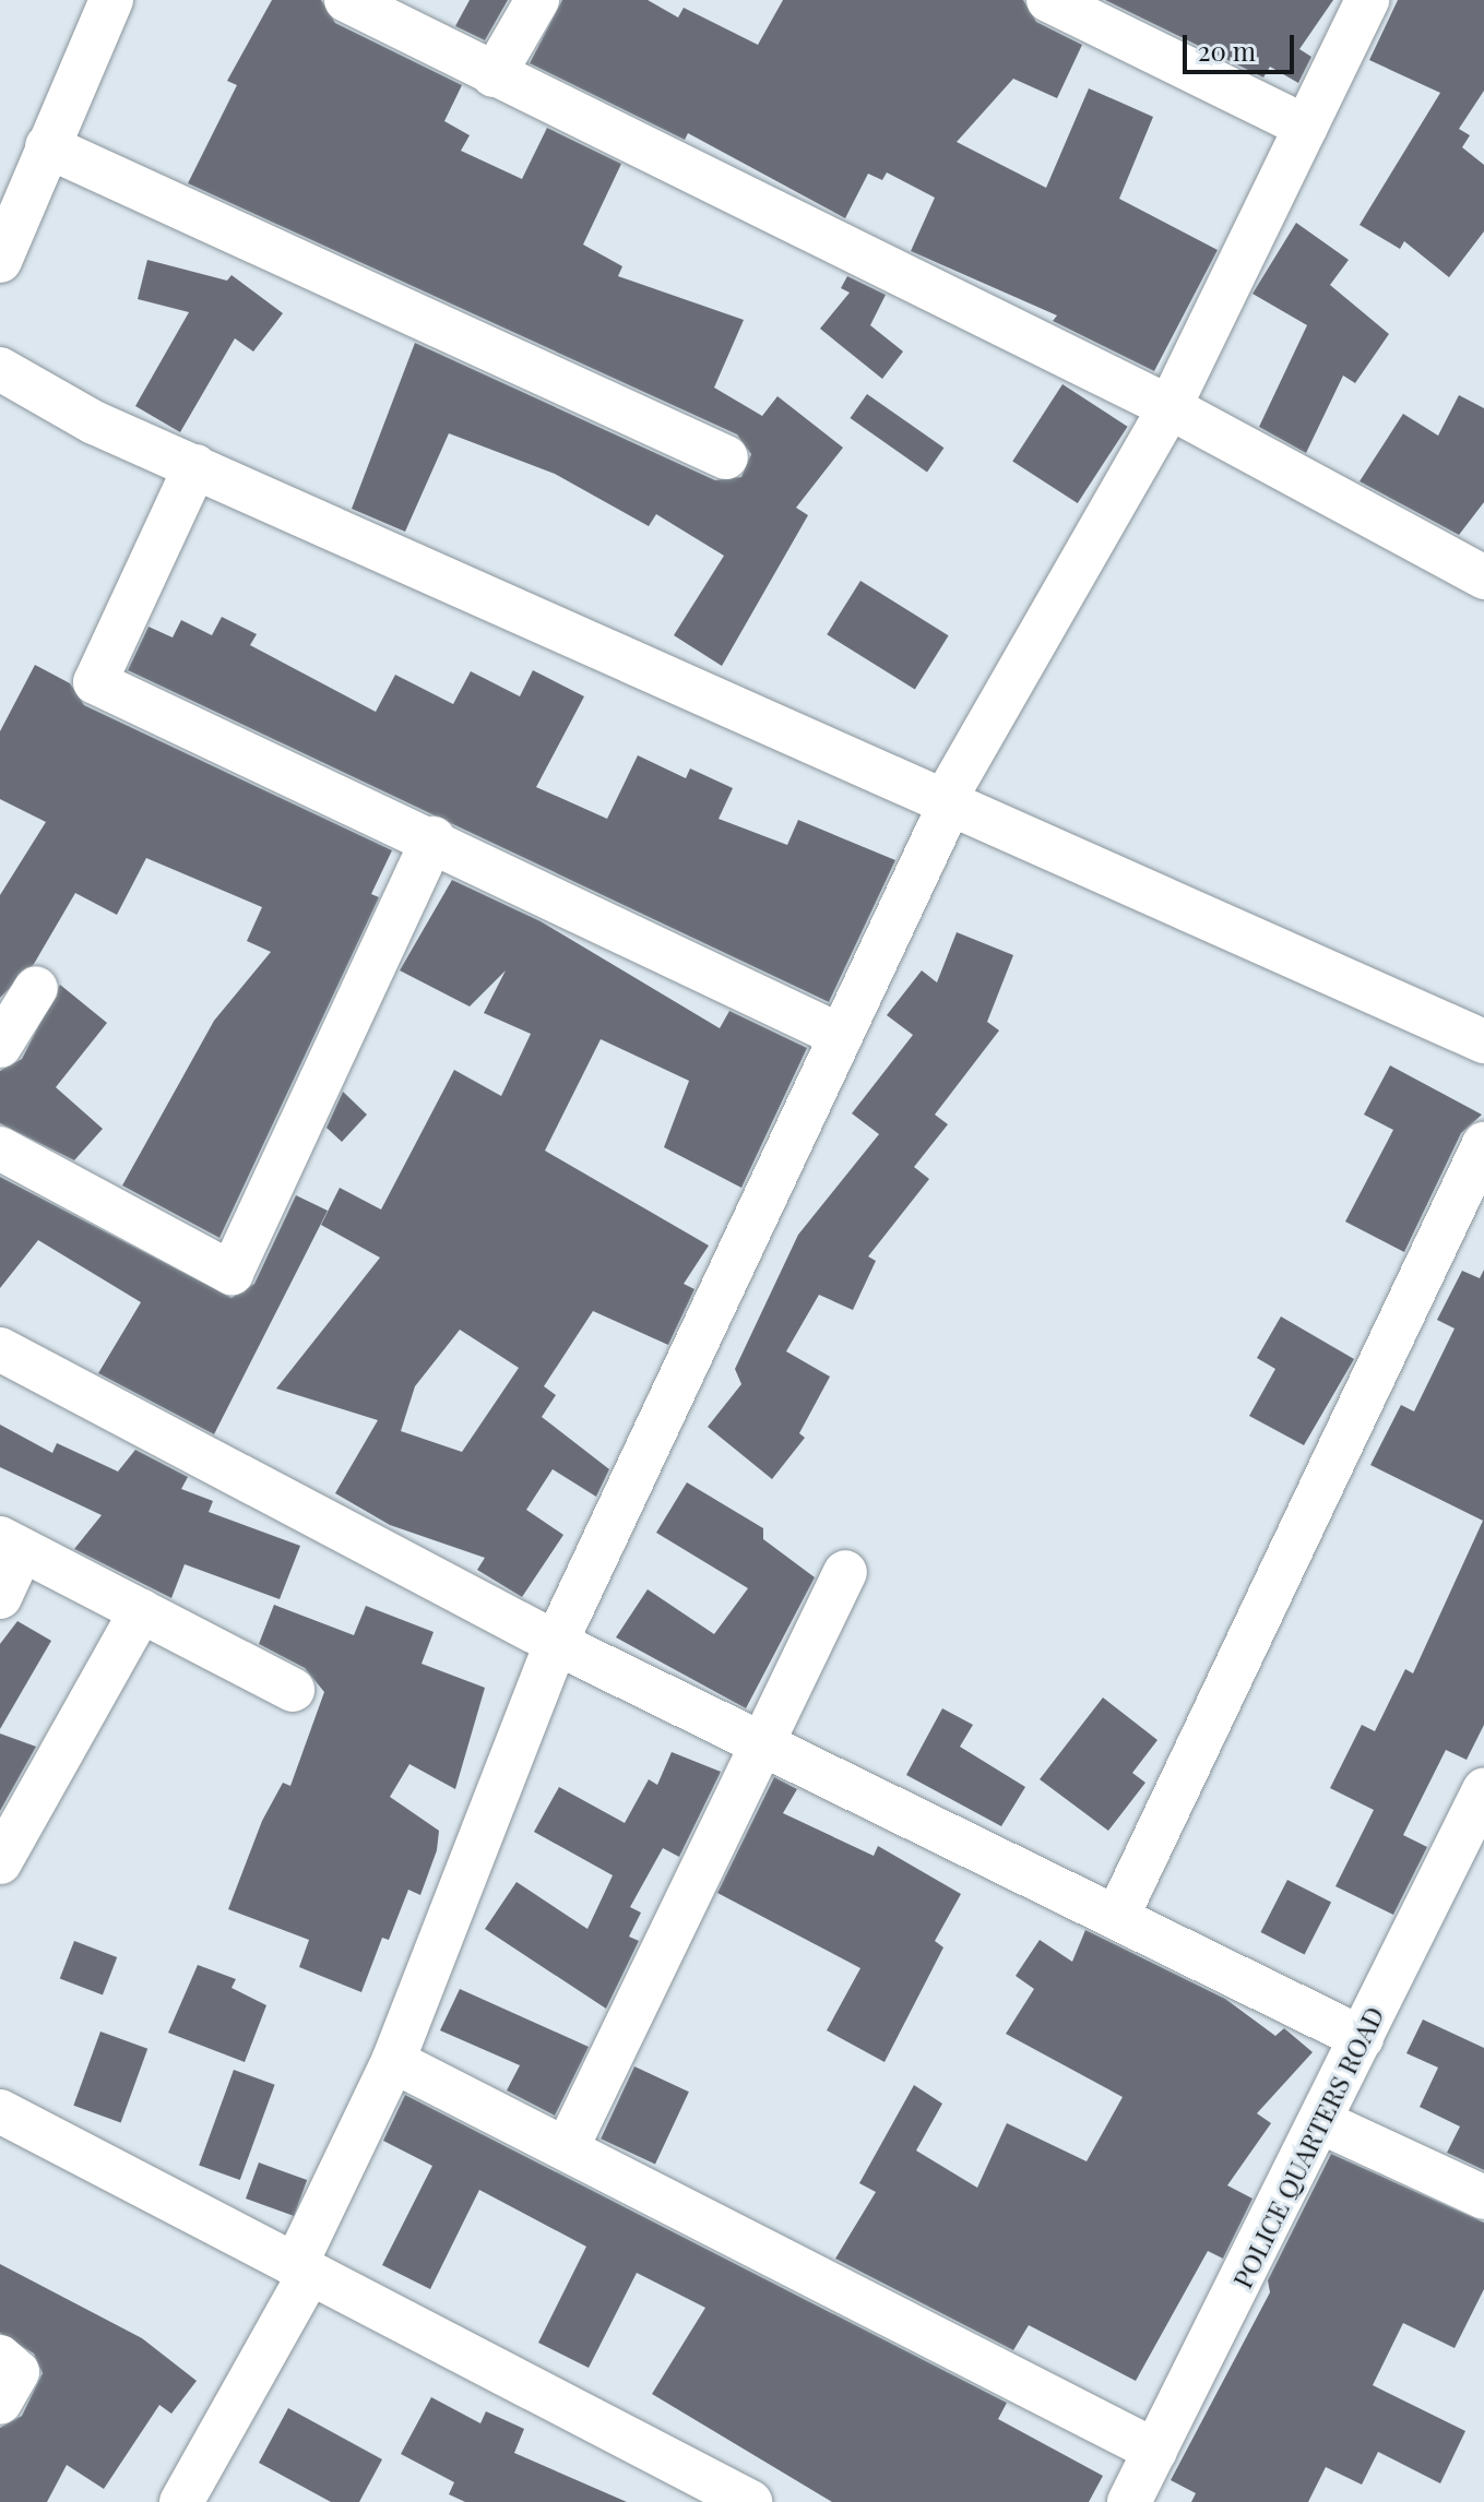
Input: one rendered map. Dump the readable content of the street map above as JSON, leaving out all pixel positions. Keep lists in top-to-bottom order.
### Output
{
  "streets": {
    "street": ["POLICE QUARTERS ROAD"]
  },
  "scale_bar": "20 m"
}
